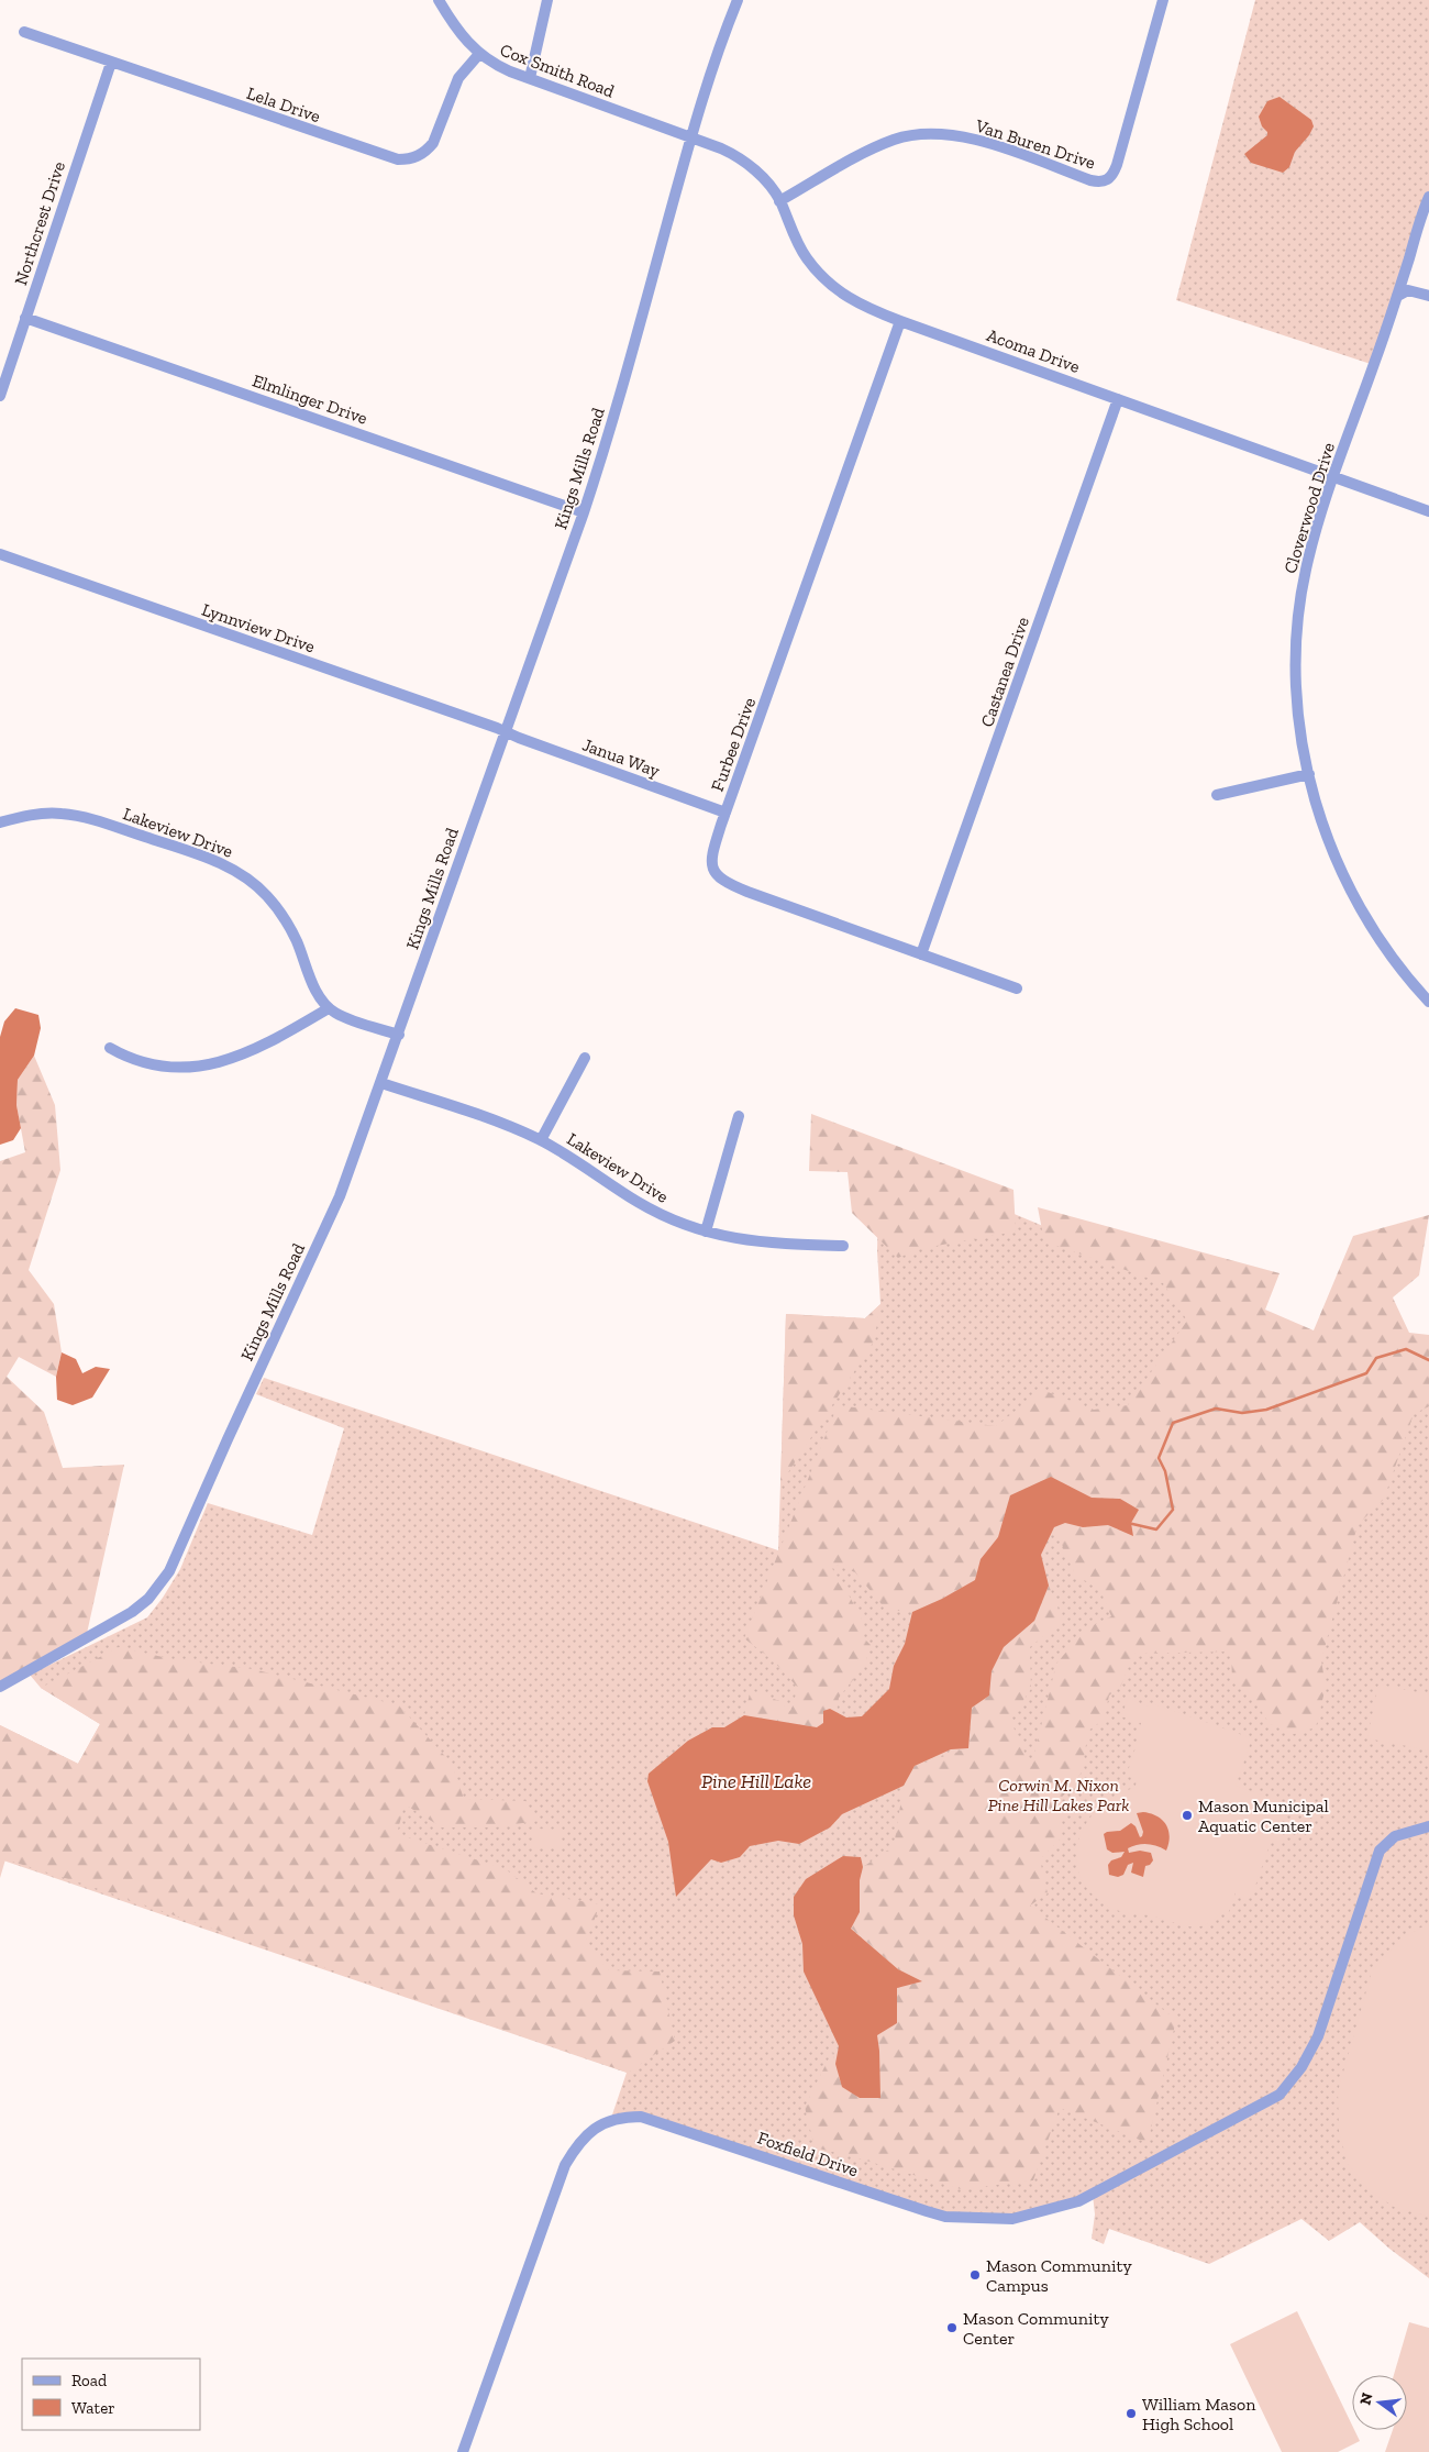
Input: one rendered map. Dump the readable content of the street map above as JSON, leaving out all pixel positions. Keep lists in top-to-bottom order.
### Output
{
  "streets": {
    "street": [
      "Cox Smith Road",
      "Lela Drive",
      "Van Buren Drive",
      "Northcrest Drive",
      "Acoma Drive",
      "Elmlinger Drive",
      "Kings Mills Road",
      "Cloverwood Drive",
      "Lynnview Drive",
      "Castanea Drive",
      "Furbee Drive",
      "Janua Way",
      "Lakeview Drive",
      "Foxfield Drive"
    ]
  },
  "crossings": [
    ["Cox Smith Road", "Lela Drive"],
    ["Cox Smith Road", "Acoma Drive"],
    ["Cox Smith Road", "Kings Mills Road"],
    ["Lela Drive", "Northcrest Drive"],
    ["Van Buren Drive", "Acoma Drive"],
    ["Northcrest Drive", "Elmlinger Drive"],
    ["Acoma Drive", "Kings Mills Road"],
    ["Acoma Drive", "Cloverwood Drive"],
    ["Acoma Drive", "Castanea Drive"],
    ["Acoma Drive", "Furbee Drive"],
    ["Elmlinger Drive", "Kings Mills Road"],
    ["Kings Mills Road", "Lynnview Drive"],
    ["Kings Mills Road", "Janua Way"],
    ["Kings Mills Road", "Lakeview Drive"],
    ["Lynnview Drive", "Janua Way"],
    ["Castanea Drive", "Furbee Drive"],
    ["Furbee Drive", "Janua Way"]
  ],
  "water": ["Pine Hill Lake"],
  "parks": ["Corwin M. Nixon Pine Hill Lakes Park"],
  "places": [
    "Mason Municipal Aquatic Center",
    "Mason Community Campus",
    "Mason Community Center",
    "William Mason High School"
  ],
  "legend": ["Road", "Water"],
  "north": "left"
}
